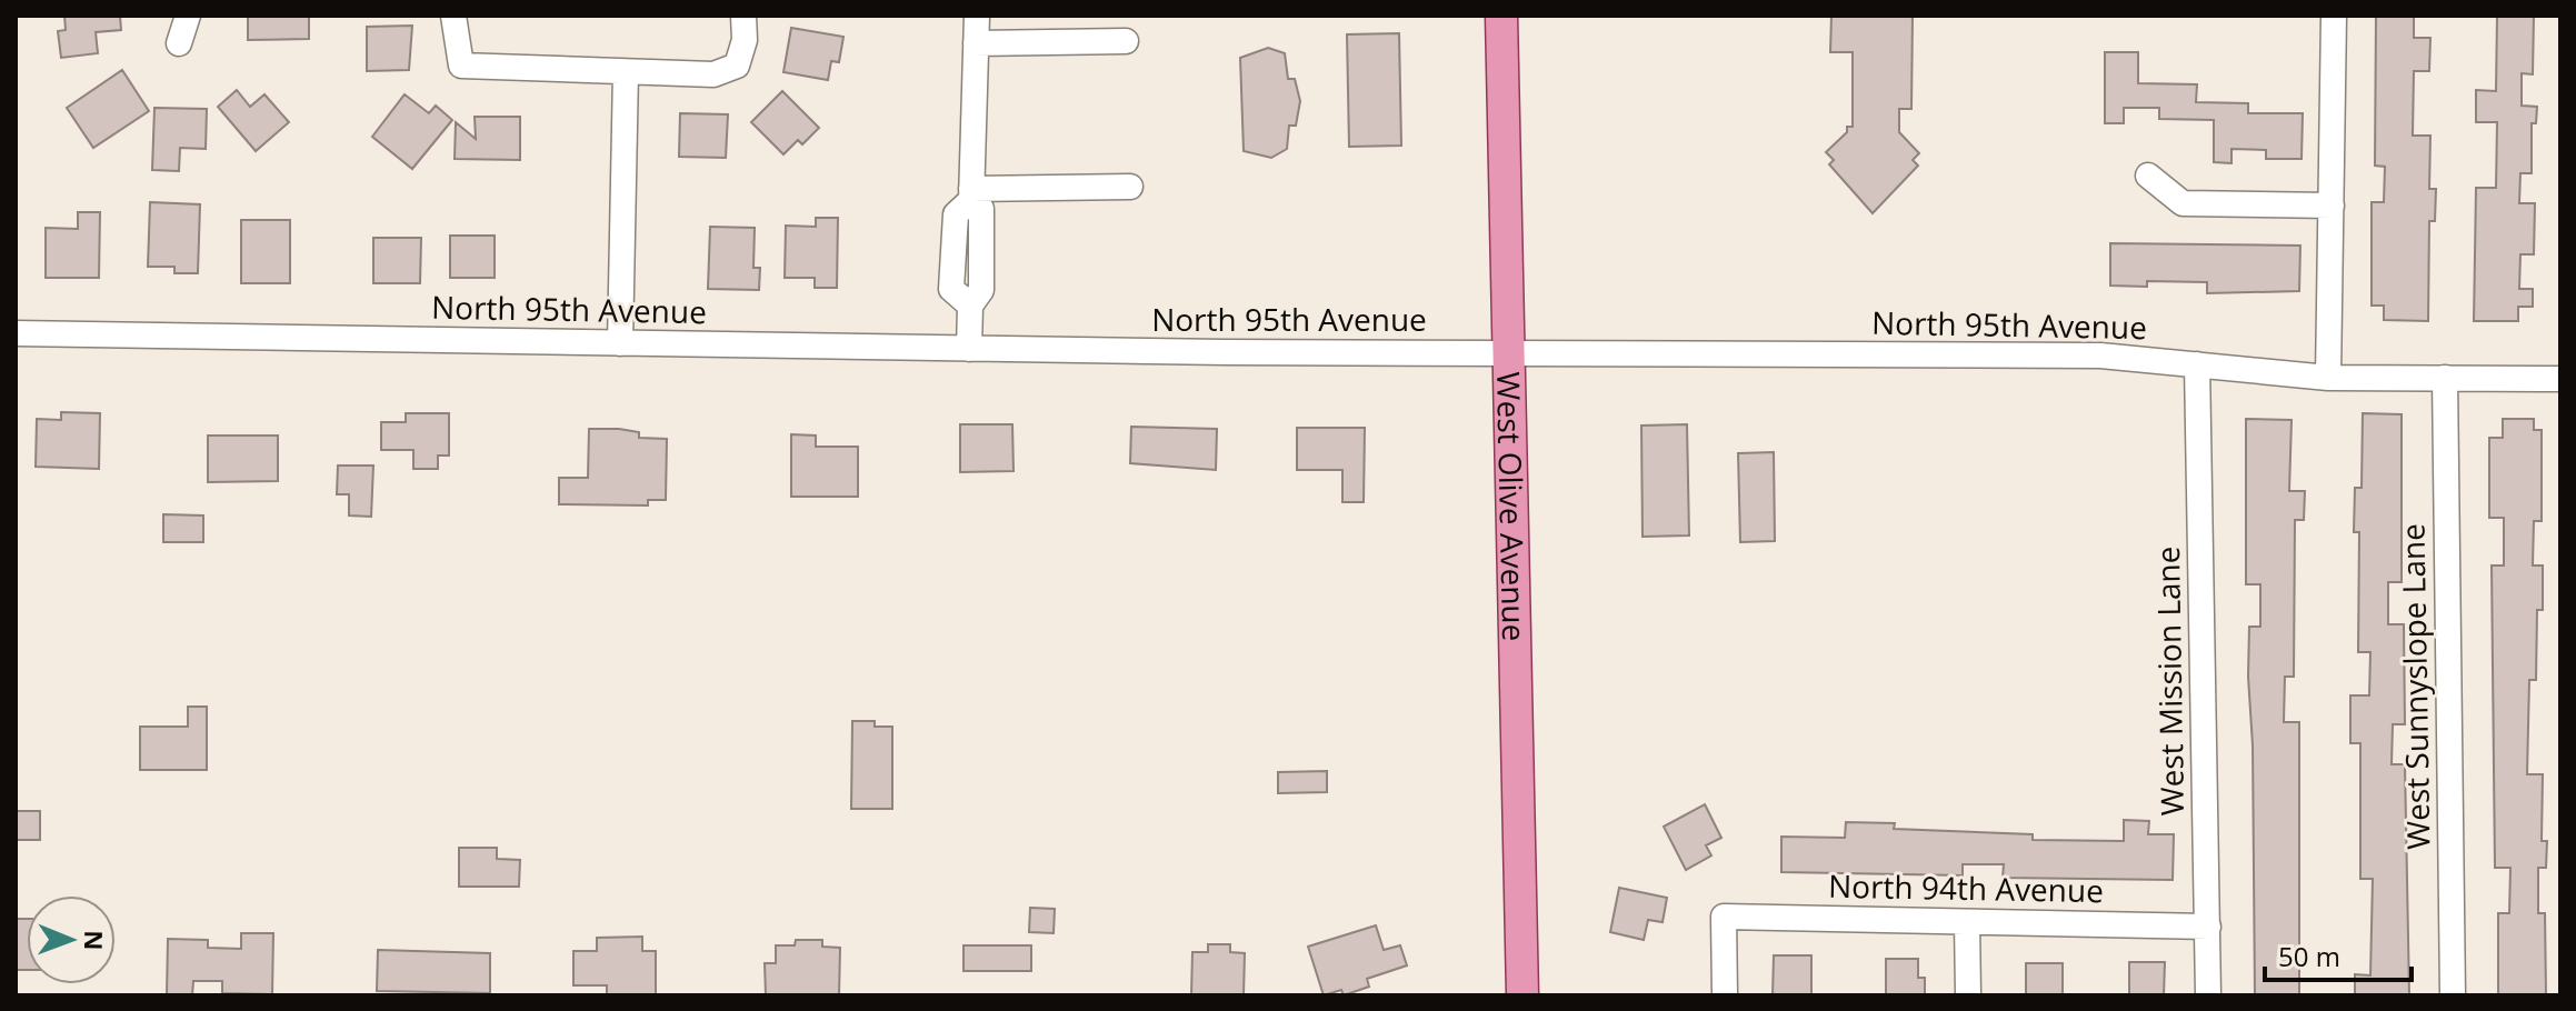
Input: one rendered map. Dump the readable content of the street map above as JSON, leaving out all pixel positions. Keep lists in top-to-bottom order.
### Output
{
  "streets": {
    "main road": ["West Olive Avenue"],
    "street": [
      "North 95th Avenue",
      "West Mission Lane",
      "West Sunnyslope Lane",
      "North 94th Avenue"
    ]
  },
  "crossings": [
    ["North 95th Avenue", "West Olive Avenue"],
    ["North 95th Avenue", "West Mission Lane"],
    ["North 95th Avenue", "West Sunnyslope Lane"],
    ["West Mission Lane", "North 94th Avenue"]
  ],
  "scale_bar": "50 m",
  "north": "right"
}
